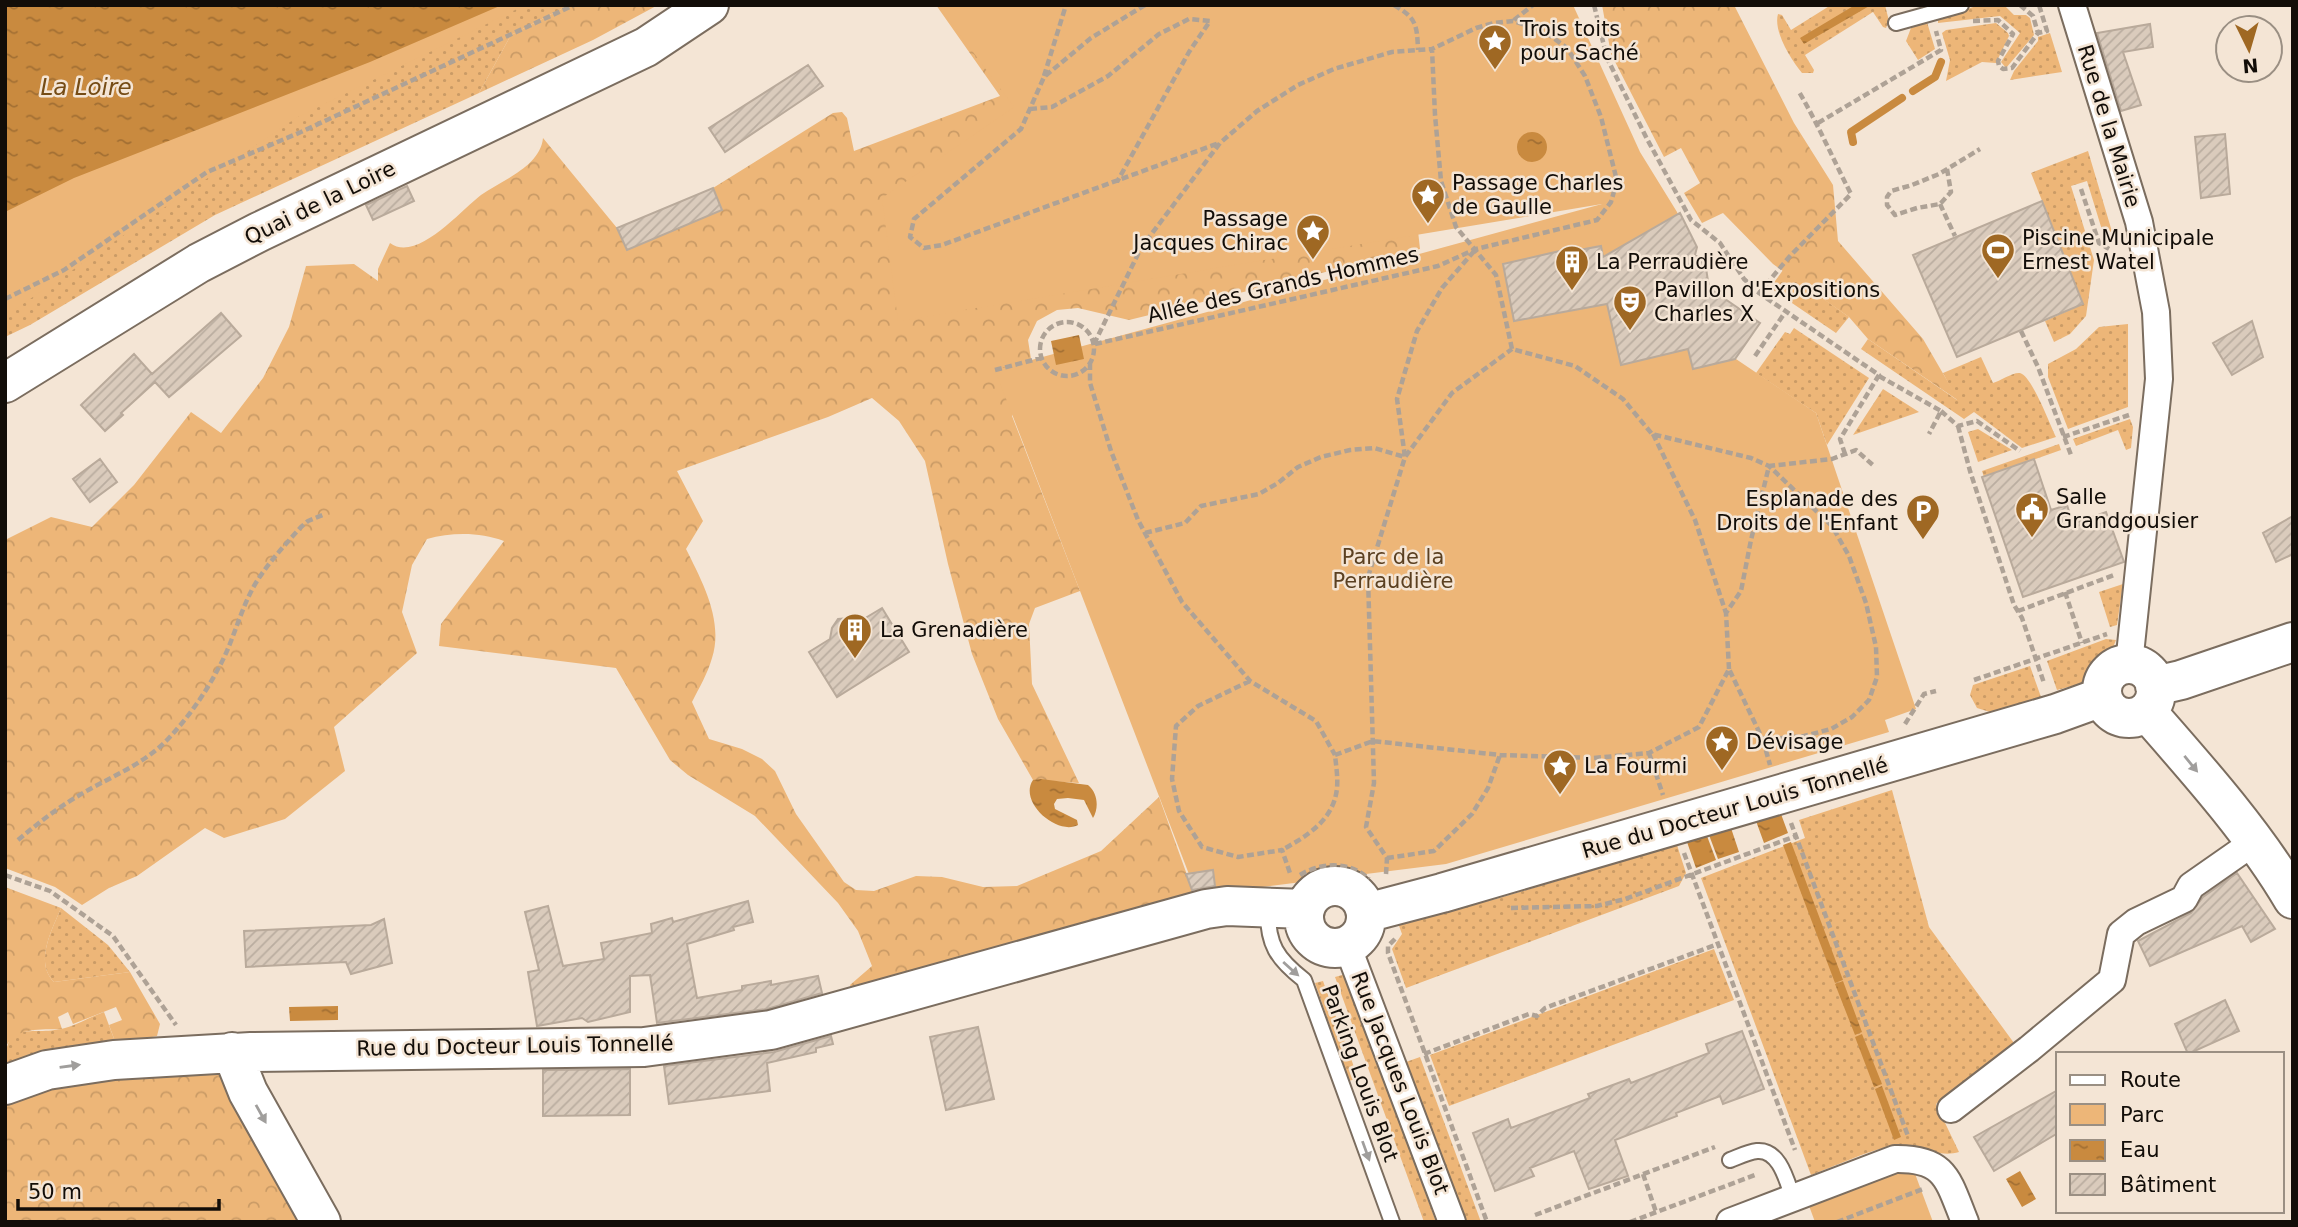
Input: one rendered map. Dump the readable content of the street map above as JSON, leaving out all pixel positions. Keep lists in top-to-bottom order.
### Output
{
  "streets": {
    "street": [
      "Rue de la Mairie",
      "Quai de la Loire",
      "Rue du Docteur Louis Tonnellé",
      "Rue Jacques Louis Blot"
    ],
    "lane": ["Parking Louis Blot"],
    "path": ["Allée des Grands Hommes"]
  },
  "crossings": [
    ["Rue de la Mairie", "Rue du Docteur Louis Tonnellé"],
    ["Rue du Docteur Louis Tonnellé", "Parking Louis Blot"],
    ["Rue du Docteur Louis Tonnellé", "Rue Jacques Louis Blot"]
  ],
  "one_way": ["Parking Louis Blot"],
  "water": ["La Loire"],
  "parks": ["Parc de la Perraudière"],
  "places": {
    "place": [
      "Trois toits pour Saché",
      "Passage Charles de Gaulle",
      "Passage Jacques Chirac",
      "Dévisage",
      "La Fourmi"
    ],
    "sports": ["Piscine Municipale Ernest Watel"],
    "building": ["La Perraudière", "La Grenadière"],
    "theatre": ["Pavillon d'Expositions Charles X"],
    "public building": ["Salle Grandgousier"],
    "parking": ["Esplanade des Droits de l'Enfant"]
  },
  "legend": [
    "Route",
    "Parc",
    "Eau",
    "Bâtiment"
  ],
  "scale_bar": "50 m",
  "north": "bottom"
}
